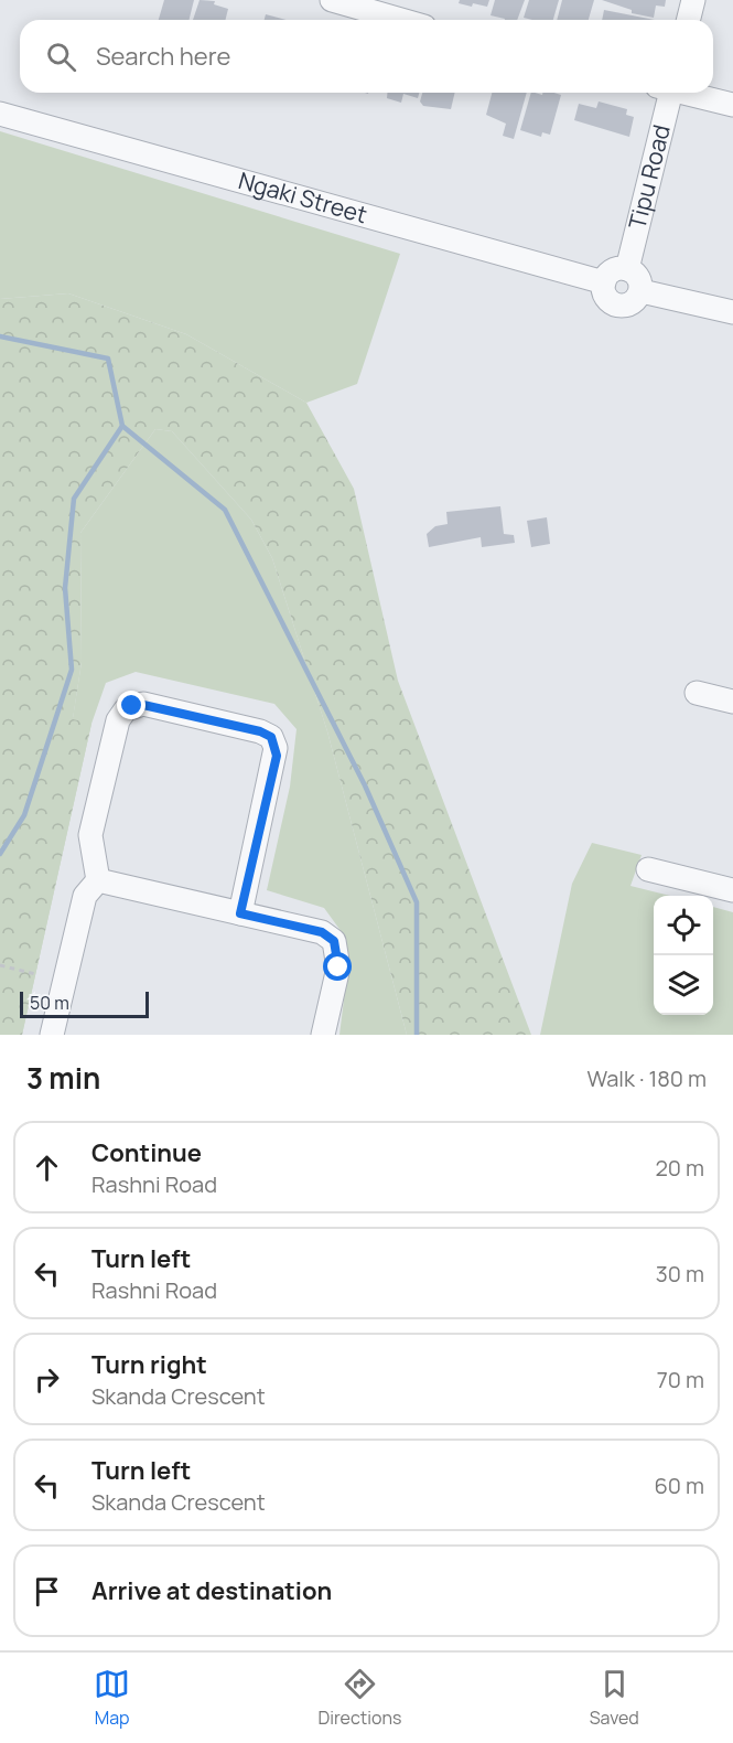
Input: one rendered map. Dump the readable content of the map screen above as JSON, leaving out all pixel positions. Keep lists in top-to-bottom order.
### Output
{
  "streets": {
    "street": ["Tipu Road", "Ngaki Street"]
  },
  "crossings": [
    ["Tipu Road", "Ngaki Street"]
  ],
  "scale_bar": "50 m",
  "page": {
    "search": "Search here",
    "scale": "50 m",
    "heading": ["3 min", "Walk · 180 m"],
    "list": [
      ["Continue", "Rashni Road", "20 m"],
      ["Turn left", "Rashni Road", "30 m"],
      ["Turn right", "Skanda Crescent", "70 m"],
      ["Turn left", "Skanda Crescent", "60 m"],
      "Arrive at destination"
    ],
    "nav": ["Map", "Directions", "Saved"]
  }
}
